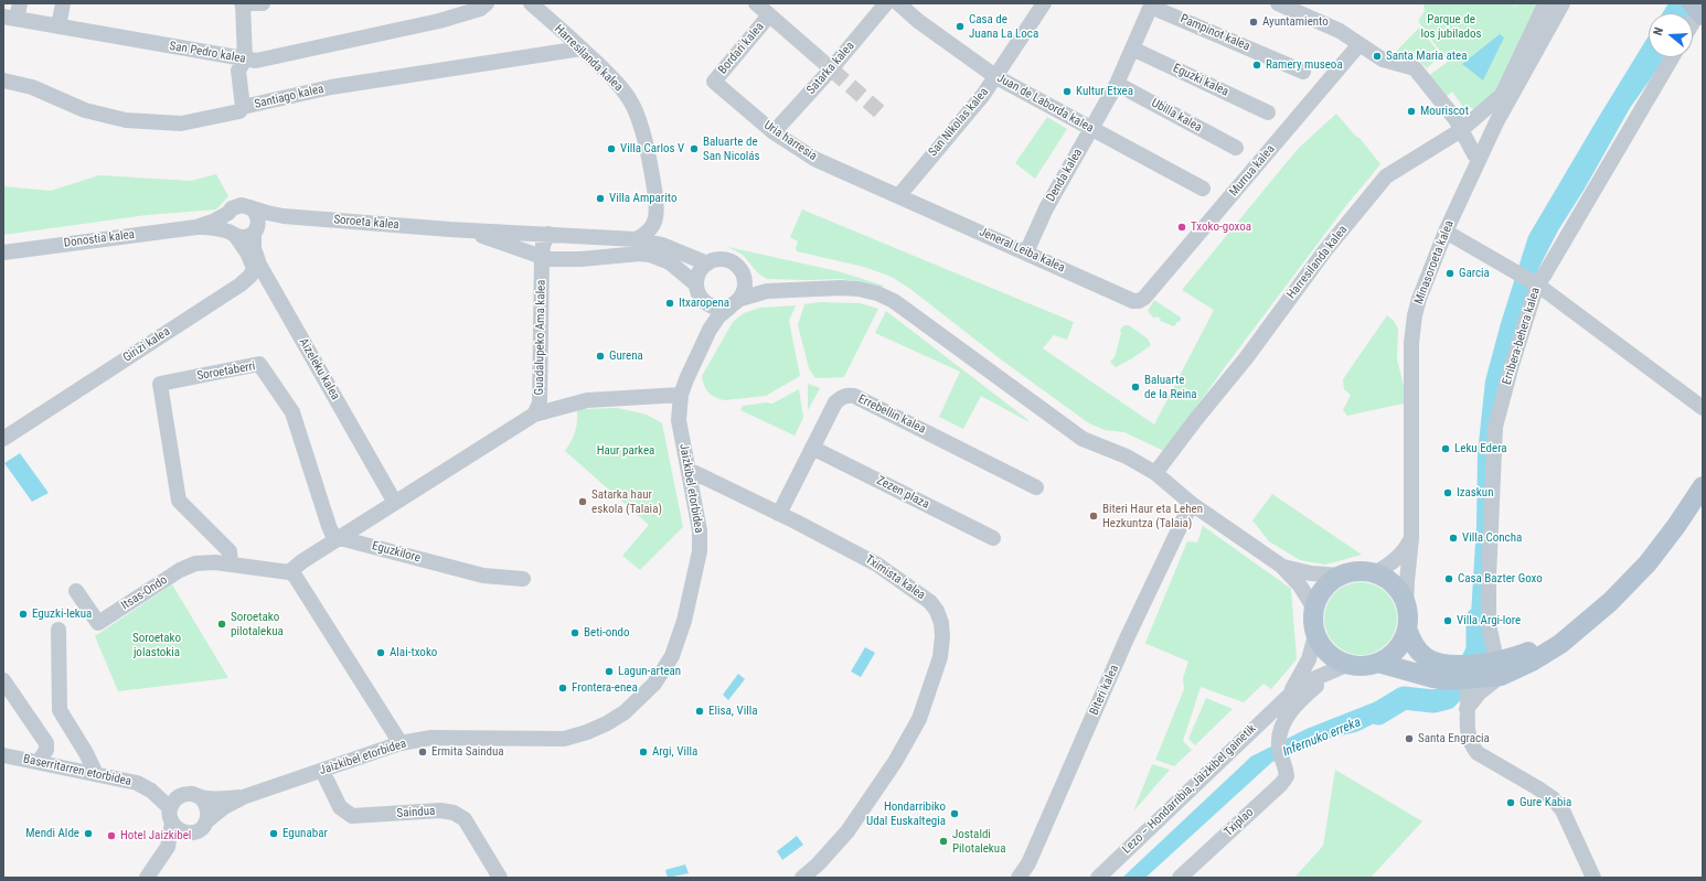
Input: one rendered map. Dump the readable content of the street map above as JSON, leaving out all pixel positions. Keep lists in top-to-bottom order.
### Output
{
  "streets": {
    "street": [
      "Pampinot kalea",
      "Bordari kalea",
      "San Pedro kalea",
      "Harresilanda kalea",
      "Satarka kalea",
      "Eguzki kalea",
      "Santiago kalea",
      "Juan de Laborda kalea",
      "Ubilla kalea",
      "San Nikolas kalea",
      "Uria harresia",
      "Murrua kalea",
      "Denda kalea",
      "Soroeta kalea",
      "Donostia kalea",
      "Jeneral Leiba kalea",
      "Minasoroeta kalea",
      "Erribera-behera kalea",
      "Guadalupeko Ama kalea",
      "Girizi kalea",
      "Aizeleku kalea",
      "Soroetaberri",
      "Errebellin kalea",
      "Jaizkibel etorbidea",
      "Zezen plaza",
      "Eguzkilore",
      "Tximista kalea",
      "Itsas-Ondo",
      "Biteri kalea",
      "Baserritarren etorbidea",
      "Lezo – Hondarribia, Jaizkibel gainetik",
      "Saindua",
      "Txiplao"
    ]
  },
  "crossings": [
    ["Pampinot kalea", "Denda kalea"],
    ["Bordari kalea", "Uria harresia"],
    ["Harresilanda kalea", "Santiago kalea"],
    ["Harresilanda kalea", "Soroeta kalea"],
    ["Harresilanda kalea", "Minasoroeta kalea"],
    ["Satarka kalea", "Uria harresia"],
    ["Eguzki kalea", "Denda kalea"],
    ["Juan de Laborda kalea", "San Nikolas kalea"],
    ["Juan de Laborda kalea", "Denda kalea"],
    ["Ubilla kalea", "Denda kalea"],
    ["San Nikolas kalea", "Uria harresia"],
    ["San Nikolas kalea", "Jeneral Leiba kalea"],
    ["Uria harresia", "Jeneral Leiba kalea"],
    ["Murrua kalea", "Jeneral Leiba kalea"],
    ["Denda kalea", "Jeneral Leiba kalea"],
    ["Soroeta kalea", "Donostia kalea"],
    ["Soroeta kalea", "Guadalupeko Ama kalea"],
    ["Soroeta kalea", "Girizi kalea"],
    ["Soroeta kalea", "Aizeleku kalea"],
    ["Soroeta kalea", "Jaizkibel etorbidea"],
    ["Donostia kalea", "Girizi kalea"],
    ["Donostia kalea", "Aizeleku kalea"],
    ["Minasoroeta kalea", "Txiplao"],
    ["Girizi kalea", "Aizeleku kalea"],
    ["Soroetaberri", "Eguzkilore"],
    ["Soroetaberri", "Itsas-Ondo"],
    ["Errebellin kalea", "Zezen plaza"],
    ["Errebellin kalea", "Tximista kalea"],
    ["Jaizkibel etorbidea", "Tximista kalea"],
    ["Jaizkibel etorbidea", "Baserritarren etorbidea"],
    ["Jaizkibel etorbidea", "Saindua"]
  ],
  "water": ["Infernuko erreka"],
  "parks": ["Parque de los jubilados", "Haur parkea", "Soroetako jolastokia"],
  "places": [
    "Ayuntamiento",
    "Casa de Juana La Loca",
    "Santa Maria atea",
    "Ramery museoa",
    "Kultur Etxea",
    "Mouriscot",
    "Villa Carlos V",
    "Baluarte de San Nicolás",
    "Villa Amparito",
    "Txoko-goxoa",
    "Garcia",
    "Itxaropena",
    "Gurena",
    "Baluarte de la Reina",
    "Leku Edera",
    "Izaskun",
    "Satarka haur eskola (Talaia)",
    "Biteri Haur eta Lehen Hezkuntza (Talaia)",
    "Villa Concha",
    "Casa Bazter Goxo",
    "Eguzki-lekua",
    "Villa Argi-lore",
    "Soroetako pilotalekua",
    "Beti-ondo",
    "Alai-txoko",
    "Lagun-artean",
    "Frontera-enea",
    "Elisa, Villa",
    "Santa Engracia",
    "Ermita Saindua",
    "Argi, Villa",
    "Gure Kabia",
    "Hondarribiko Udal Euskaltegia",
    "Mendi Alde",
    "Egunabar",
    "Hotel Jaizkibel",
    "Jostaldi Pilotalekua"
  ],
  "north": "left"
}
